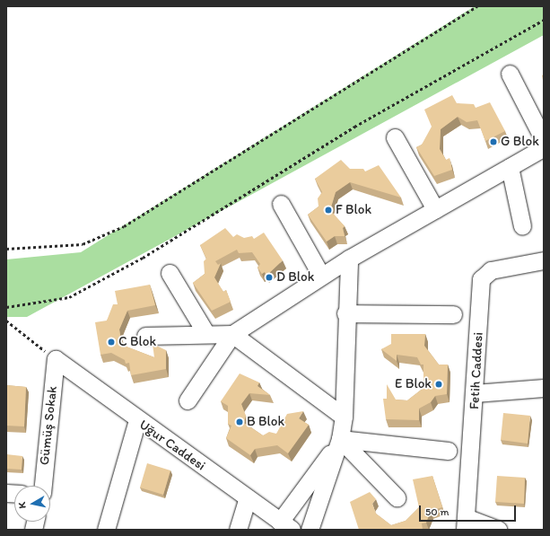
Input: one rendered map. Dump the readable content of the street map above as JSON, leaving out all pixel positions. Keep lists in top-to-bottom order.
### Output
{
  "streets": {
    "street": ["Fetih Caddesi", "Gümüş Sokak", "Uğur Caddesi"]
  },
  "crossings": [
    ["Gümüş Sokak", "Uğur Caddesi"]
  ],
  "places": [
    "G Blok",
    "F Blok",
    "D Blok",
    "C Blok",
    "E Blok",
    "B Blok"
  ],
  "scale_bar": "50 m",
  "north": "left"
}
